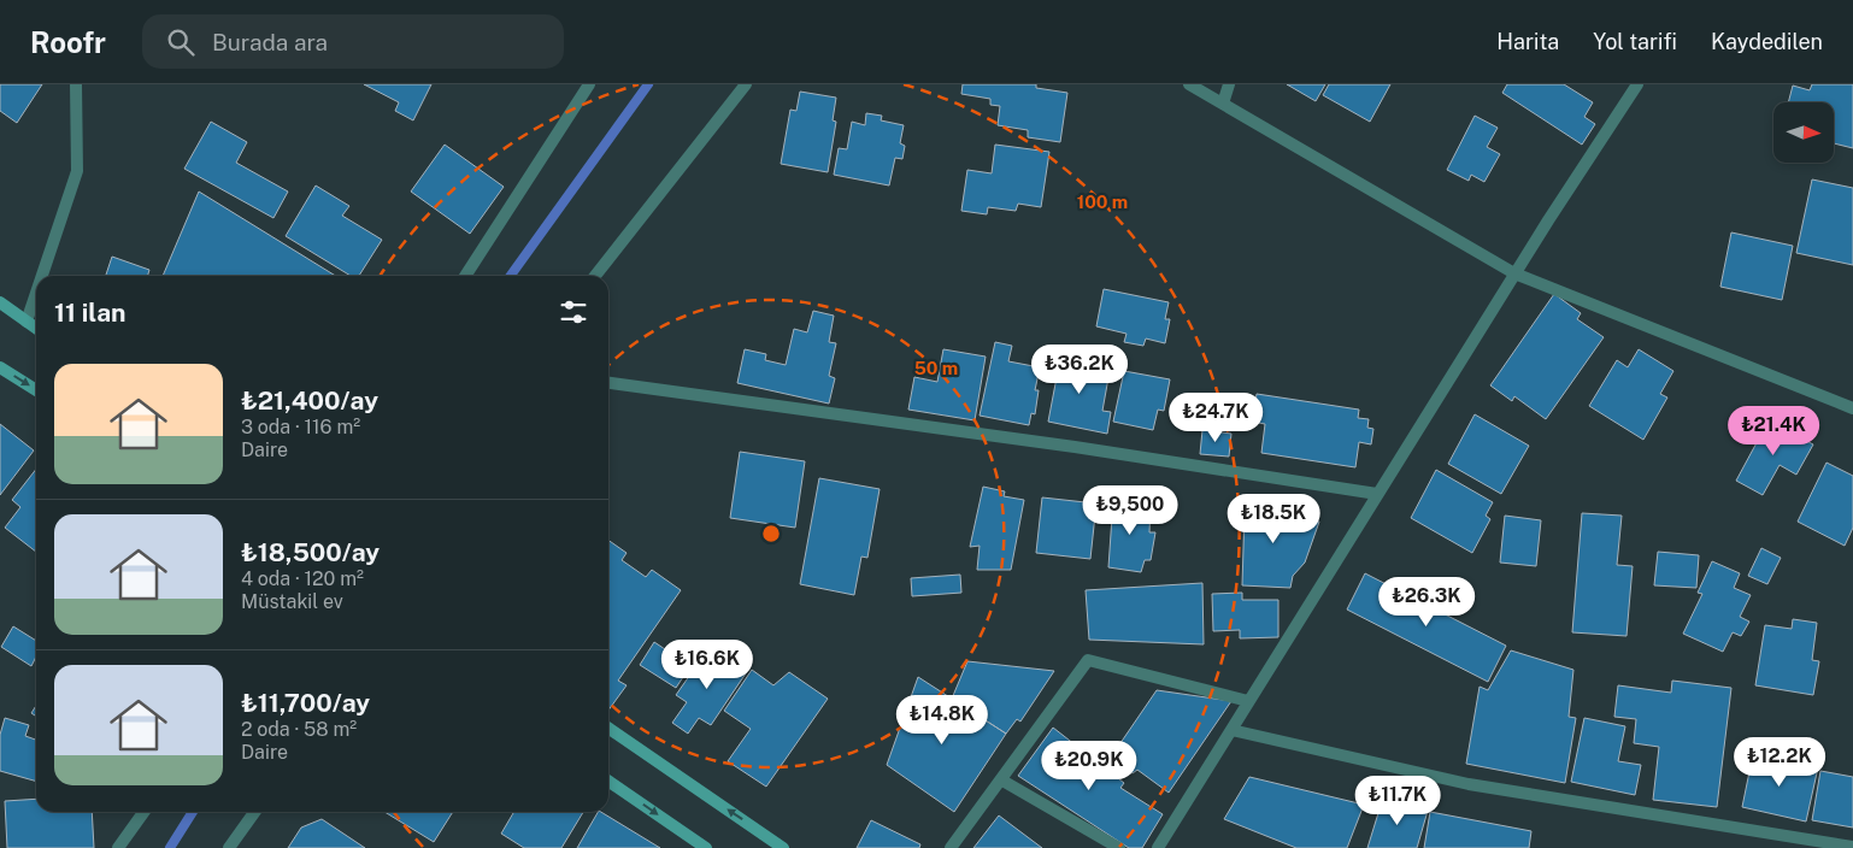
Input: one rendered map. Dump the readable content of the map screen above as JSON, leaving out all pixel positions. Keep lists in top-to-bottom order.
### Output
{
  "north": "right",
  "page": {
    "header": "Roofr",
    "search": "Burada ara",
    "nav": ["Harita", "Yol tarifi", "Kaydedilen"],
    "heading": "11 ilan",
    "price": [
      "₺36.2K",
      "₺24.7K",
      "₺21.4K",
      "₺9,500",
      "₺18.5K",
      "₺26.3K",
      "₺16.6K",
      "₺14.8K",
      "₺12.2K",
      "₺20.9K",
      "₺11.7K"
    ],
    "list": [
      {
        "name": "₺21,400/ay",
        "note": "3 oda · 116 m² · Daire"
      },
      {
        "name": "₺18,500/ay",
        "note": "4 oda · 120 m² · Müstakil ev"
      },
      {
        "name": "₺11,700/ay",
        "note": "2 oda · 58 m² · Daire"
      }
    ]
  },
  "rings": ["100 m", "50 m"]
}
